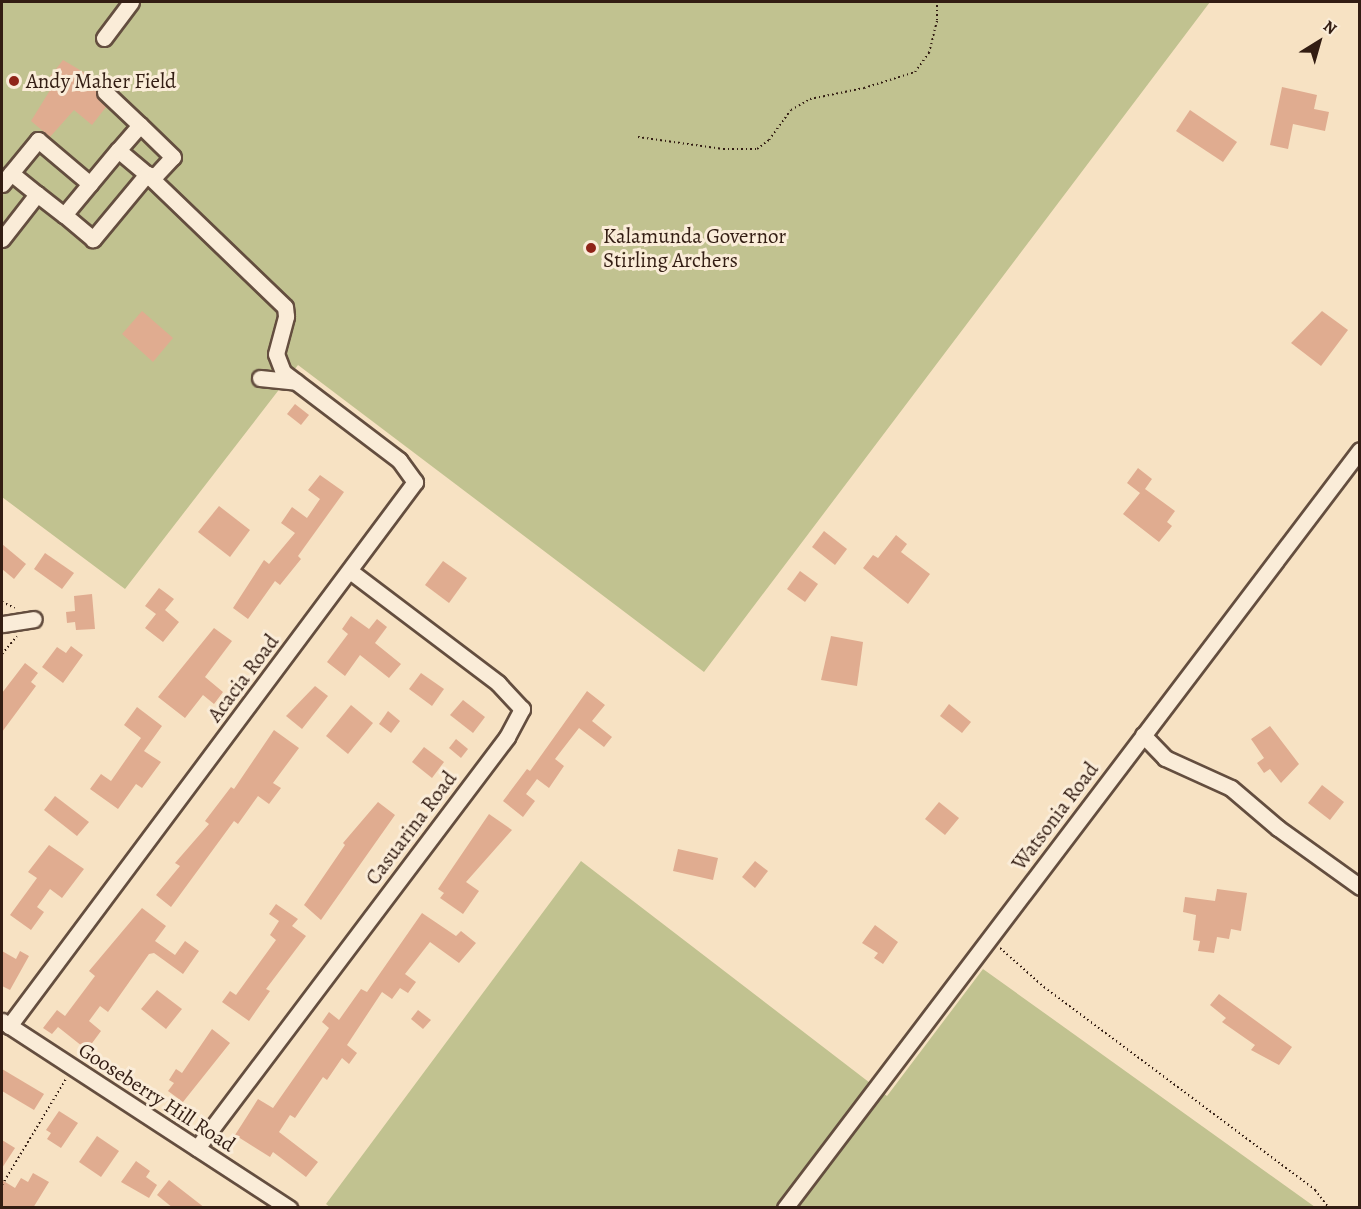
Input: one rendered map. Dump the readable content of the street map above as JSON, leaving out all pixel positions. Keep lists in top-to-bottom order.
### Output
{
  "streets": {
    "street": [
      "Acacia Road",
      "Watsonia Road",
      "Casuarina Road",
      "Gooseberry Hill Road"
    ]
  },
  "crossings": [
    ["Acacia Road", "Casuarina Road"],
    ["Acacia Road", "Gooseberry Hill Road"],
    ["Casuarina Road", "Gooseberry Hill Road"]
  ],
  "places": ["Andy Maher Field", "Kalamunda Governor Stirling Archers"],
  "north": "top right"
}
